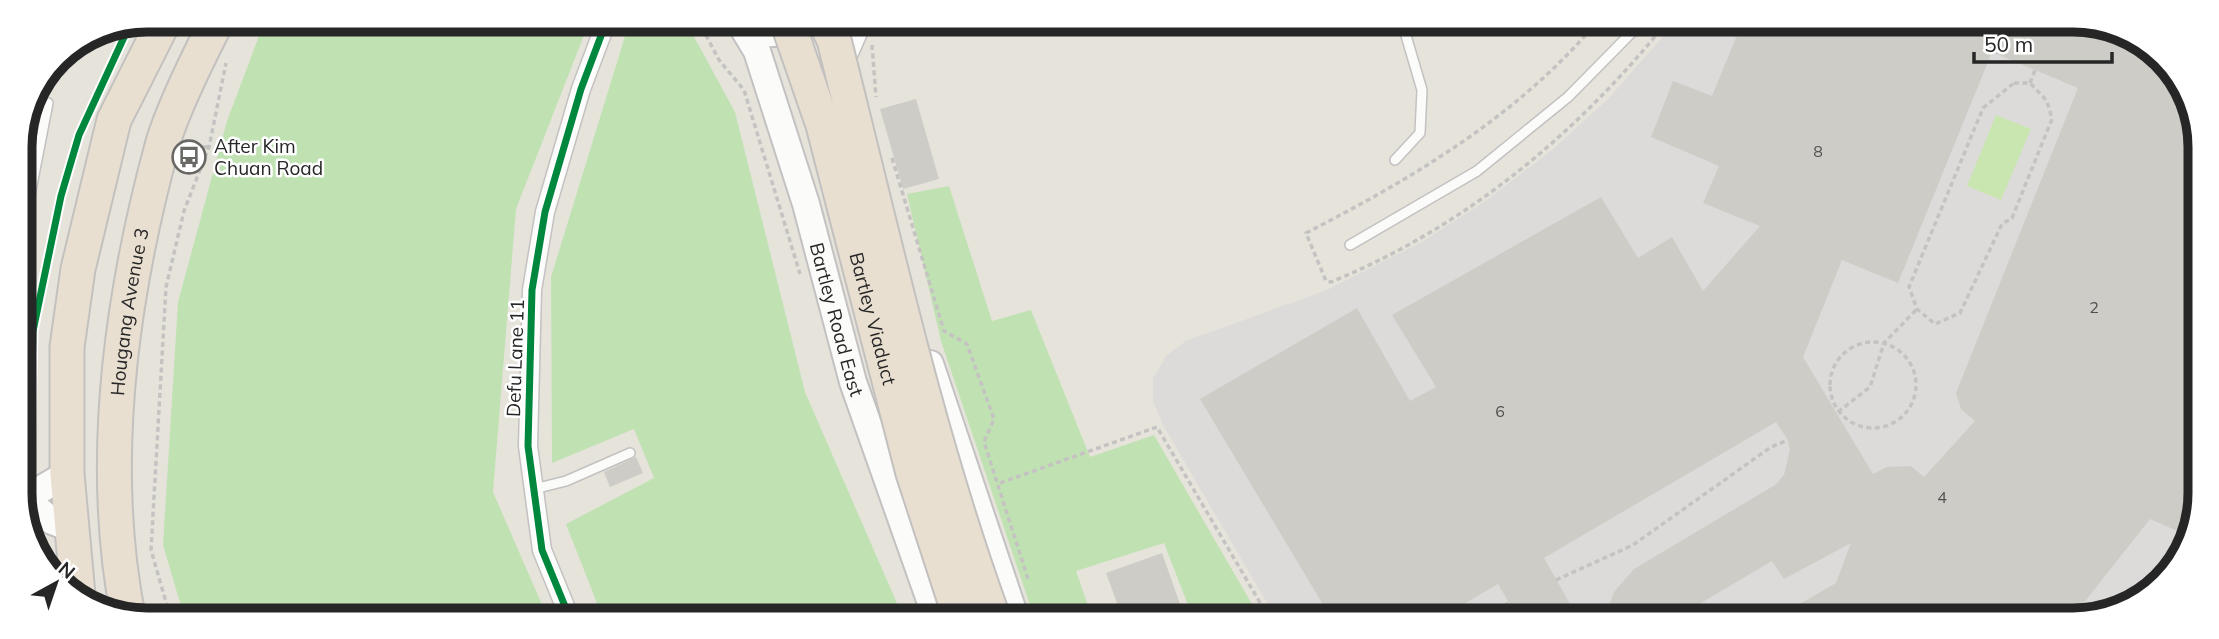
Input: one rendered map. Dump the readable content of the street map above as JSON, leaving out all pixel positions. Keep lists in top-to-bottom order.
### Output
{
  "streets": {
    "highway": ["Hougang Avenue 3", "Bartley Viaduct"],
    "main road": ["Bartley Road East"],
    "street": ["Defu Lane 11"]
  },
  "places": {
    "bus stop": ["After Kim Chuan Road"]
  },
  "house_numbers": [
    "8",
    "2",
    "6",
    "4"
  ],
  "scale_bar": "50 m",
  "north": "top right"
}
